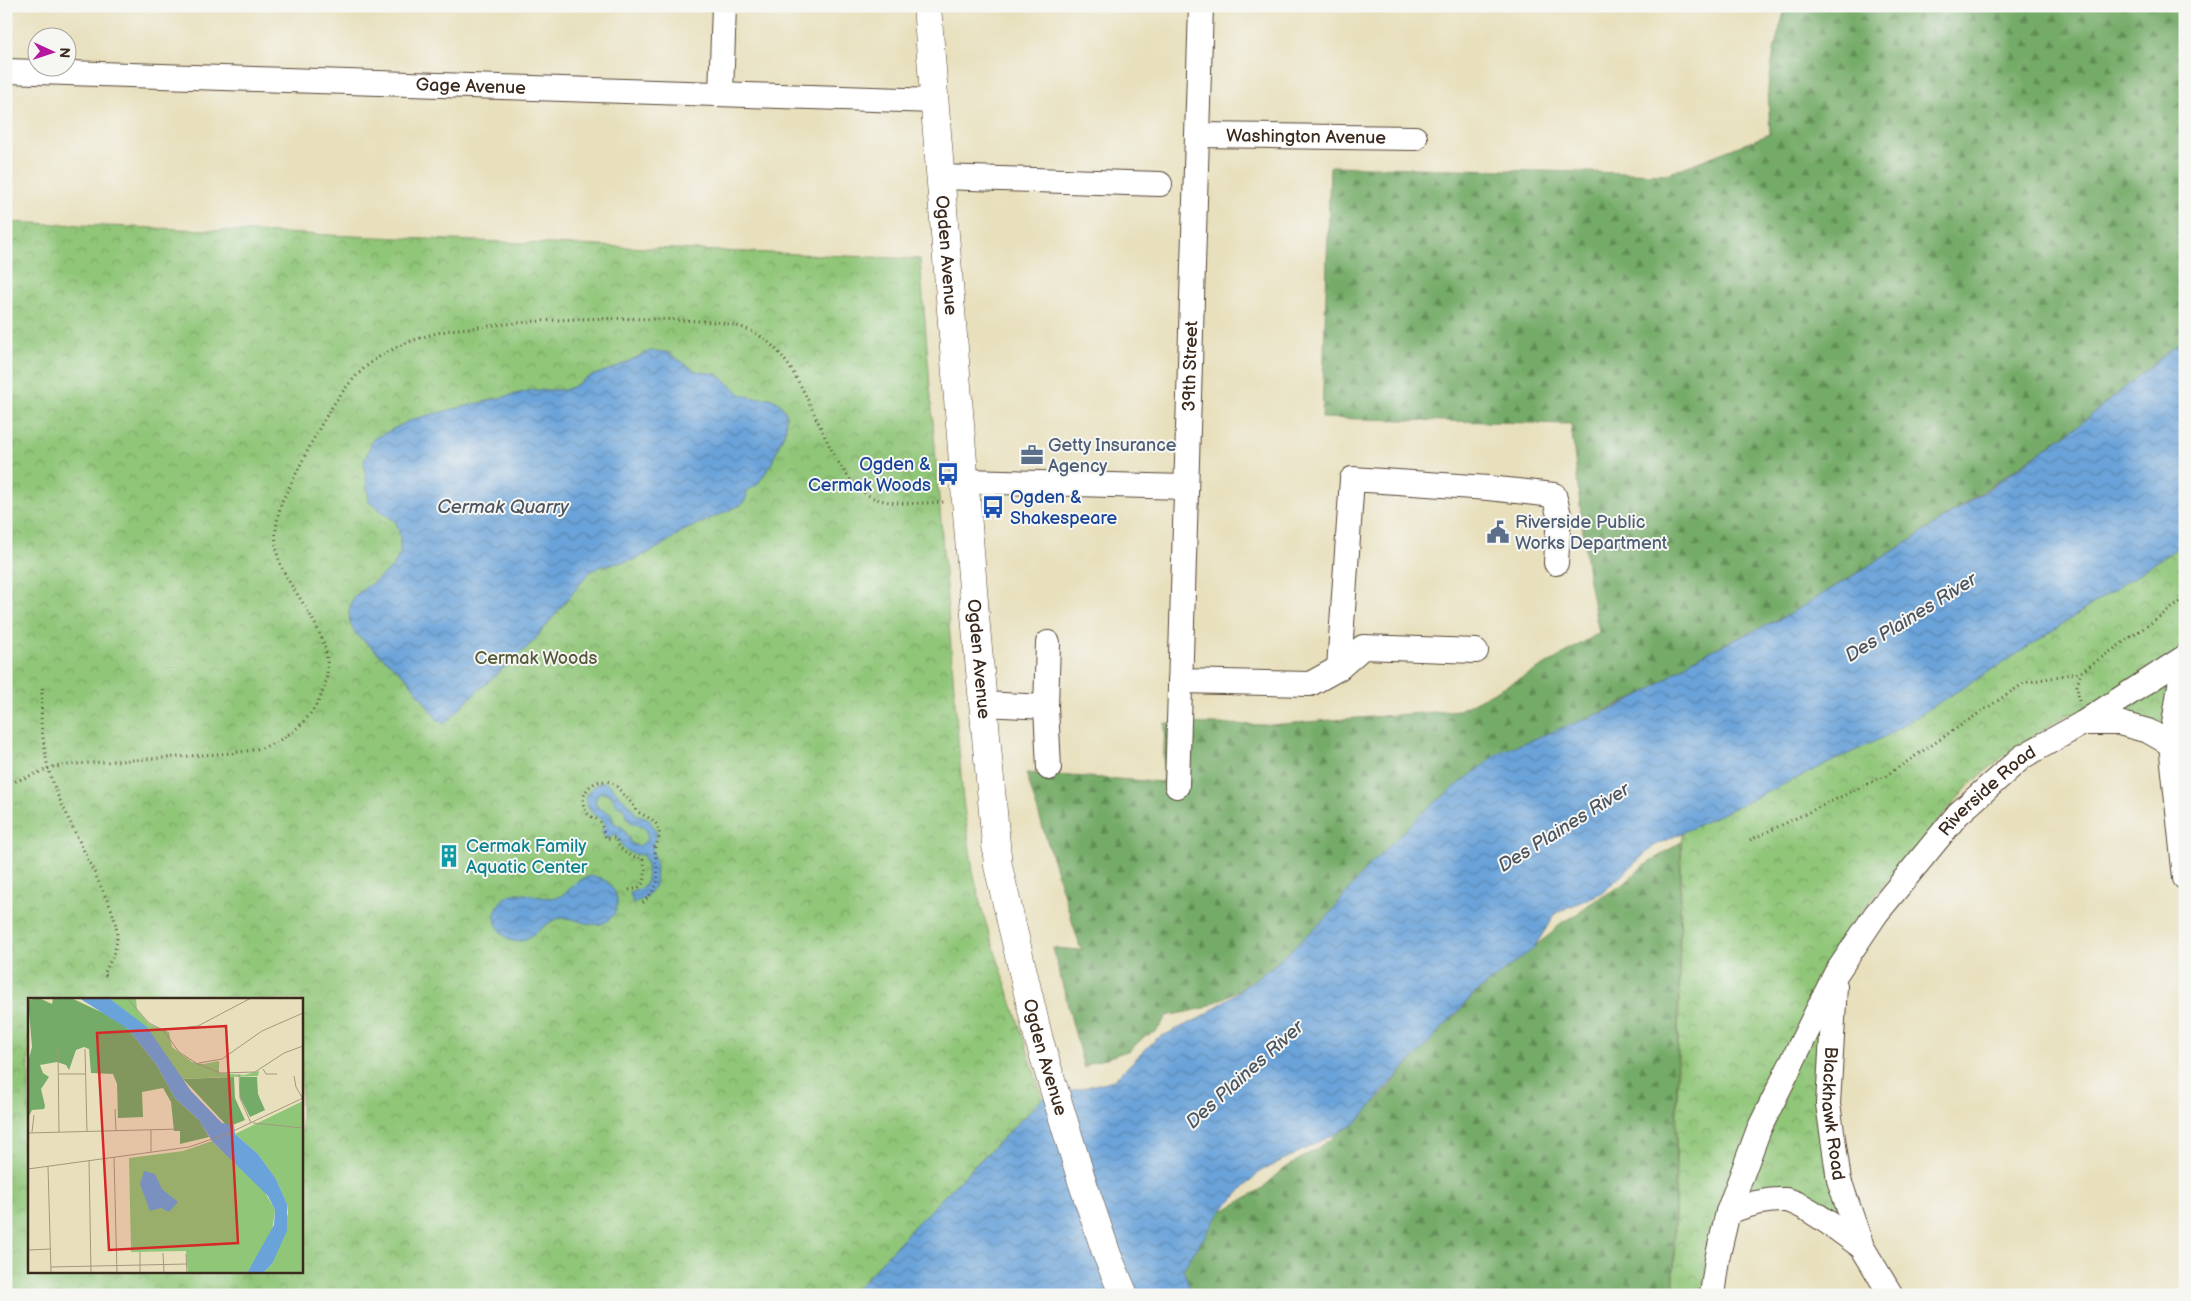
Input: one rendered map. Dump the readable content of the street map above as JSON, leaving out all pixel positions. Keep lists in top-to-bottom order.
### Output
{
  "streets": {
    "main road": ["Ogden Avenue"],
    "street": [
      "Gage Avenue",
      "Washington Avenue",
      "39th Street",
      "Riverside Road",
      "Blackhawk Road"
    ]
  },
  "crossings": [
    ["Gage Avenue", "Ogden Avenue"],
    ["Washington Avenue", "39th Street"],
    ["Riverside Road", "Blackhawk Road"]
  ],
  "water": ["Cermak Quarry", "Des Plaines River"],
  "parks": ["Cermak Woods"],
  "places": {
    "office": ["Getty Insurance Agency"],
    "bus stop": ["Ogden & Cermak Woods", "Ogden & Shakespeare"],
    "public building": ["Riverside Public Works Department"],
    "building": ["Cermak Family Aquatic Center"]
  },
  "north": "right"
}
